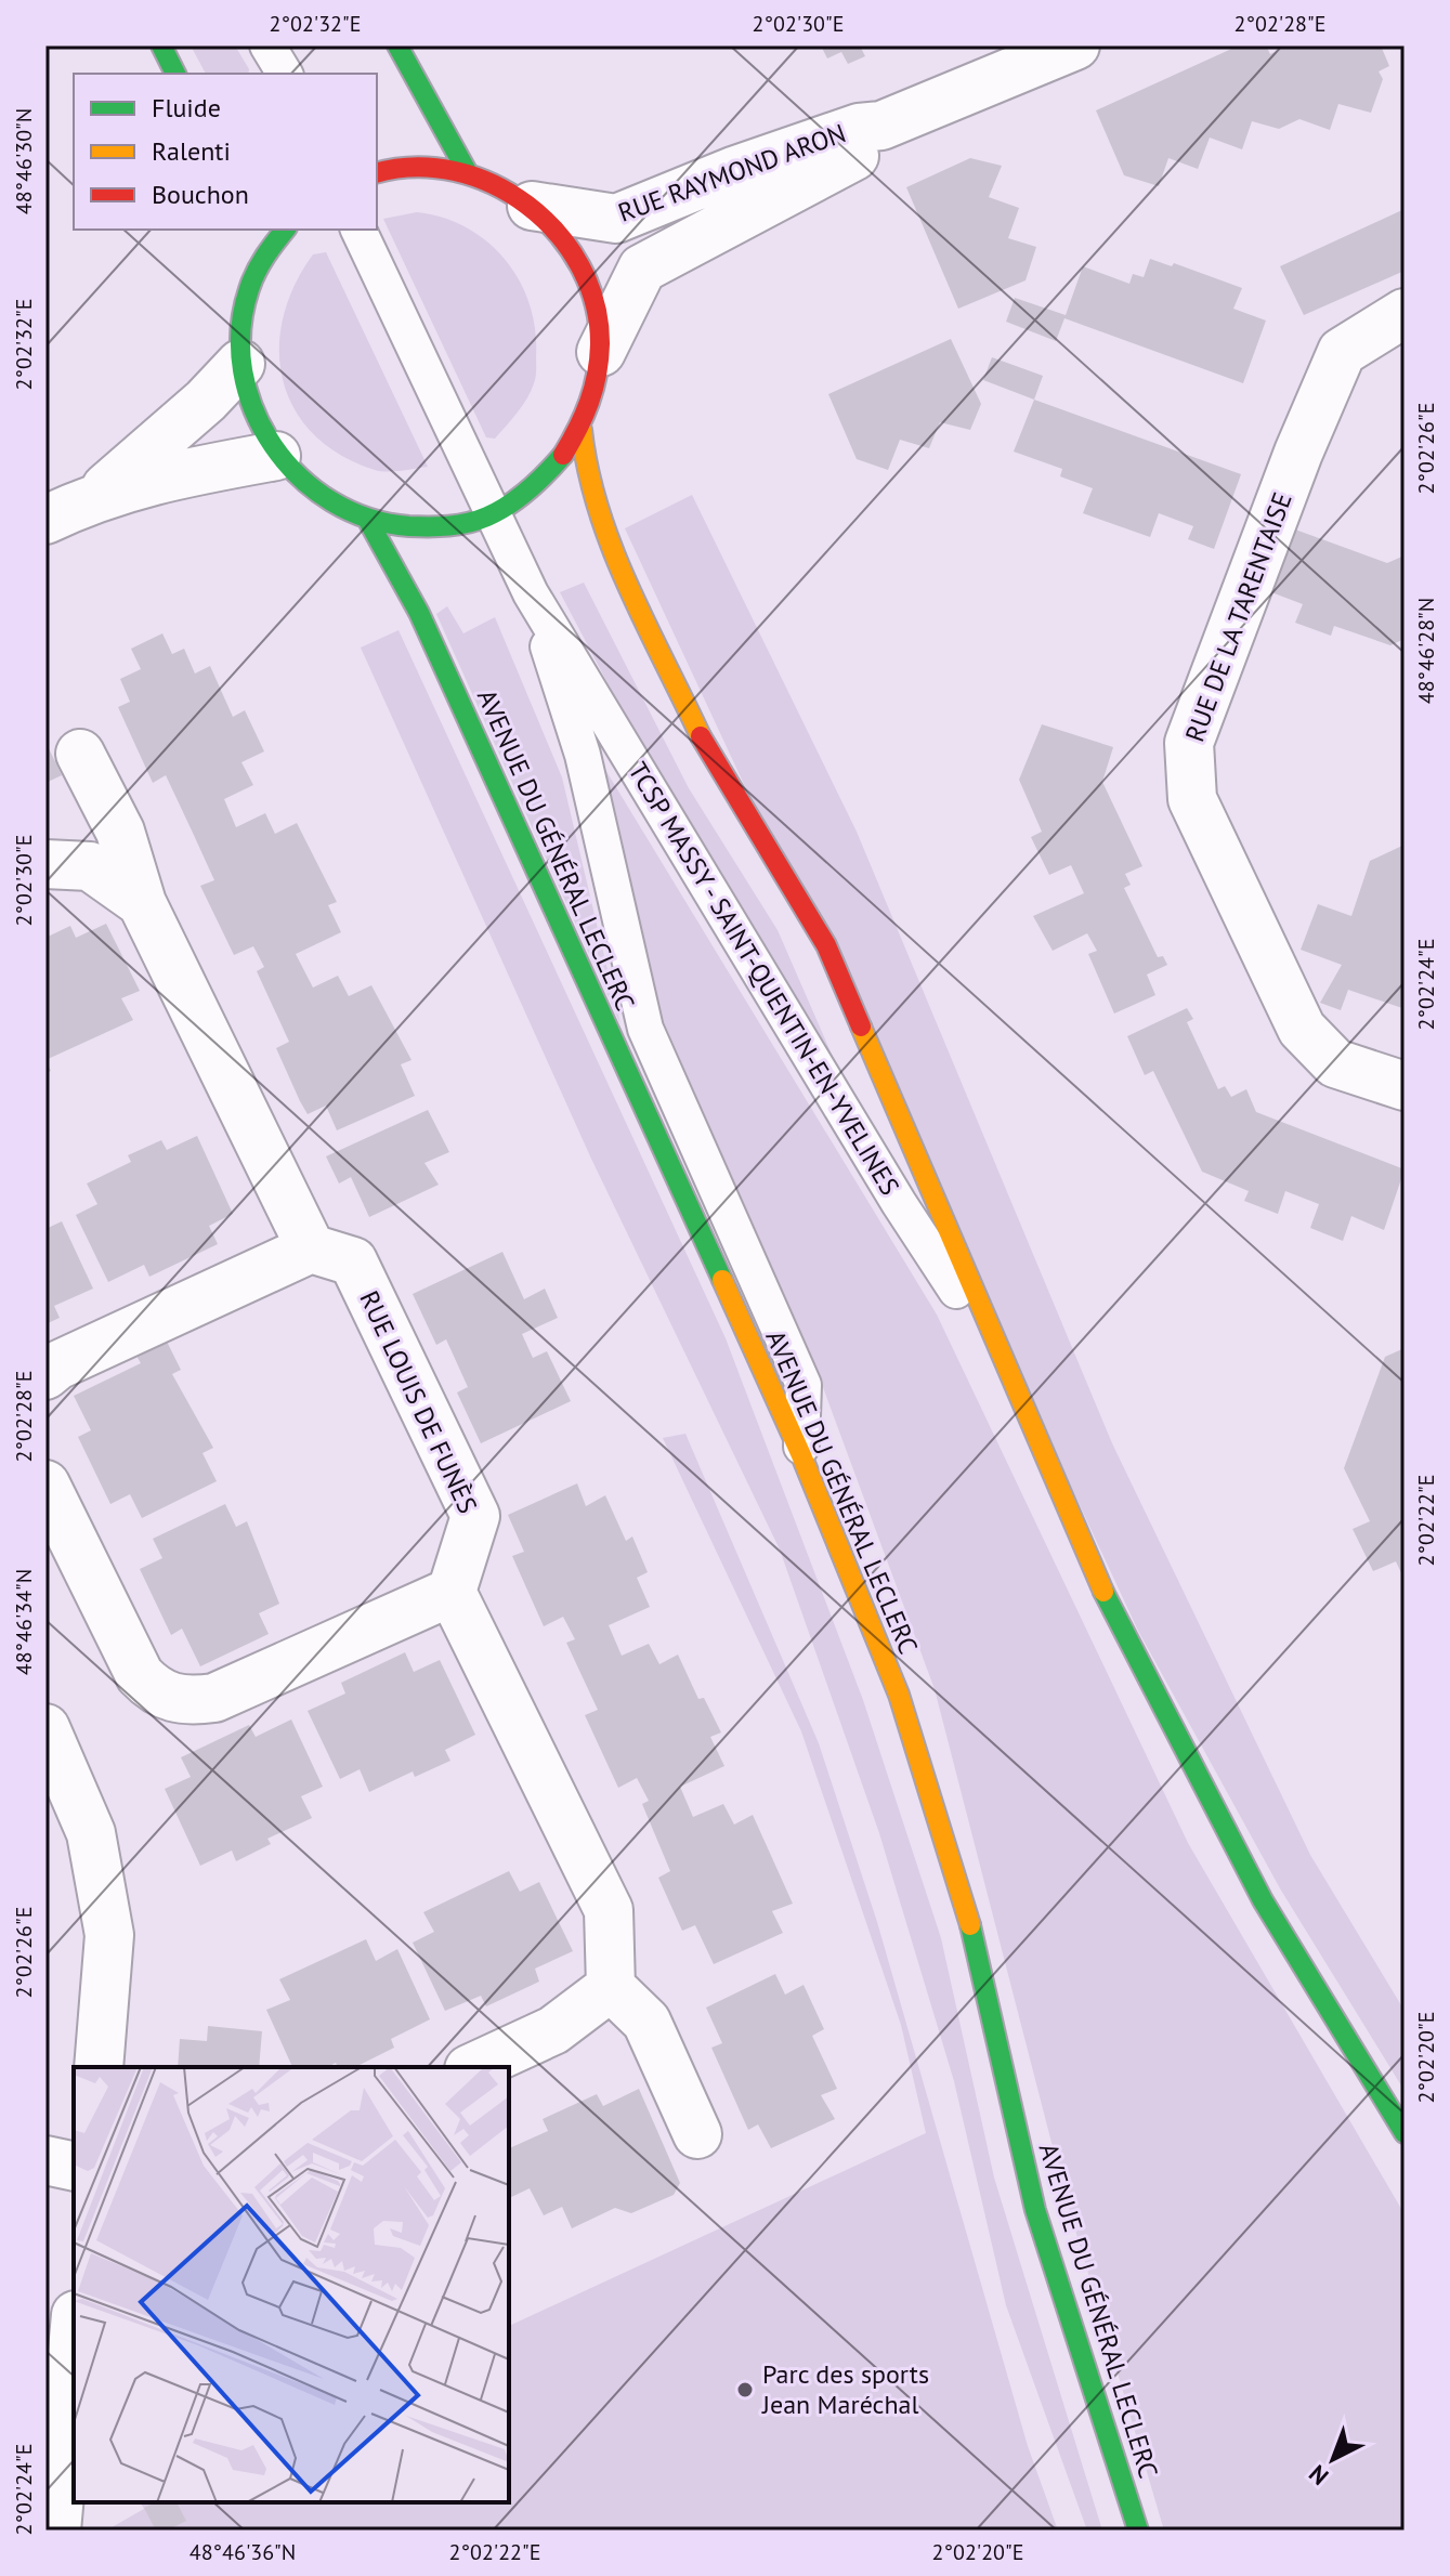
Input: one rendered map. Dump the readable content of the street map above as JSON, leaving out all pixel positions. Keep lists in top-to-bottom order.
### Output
{
  "streets": {
    "main road": ["AVENUE DU GÉNÉRAL LECLERC"],
    "street": ["RUE RAYMOND ARON", "RUE DE LA TARENTAISE", "RUE LOUIS DE FUNÈS"],
    "lane": ["TCSP MASSY - SAINT-QUENTIN-EN-YVELINES"]
  },
  "crossings": [
    ["AVENUE DU GÉNÉRAL LECLERC", "TCSP MASSY - SAINT-QUENTIN-EN-YVELINES"]
  ],
  "places": ["Parc des sports Jean Maréchal"],
  "legend": ["Fluide", "Ralenti", "Bouchon"],
  "north": "bottom left",
  "coordinates": [
    "2°02'32\"E",
    "2°02'30\"E",
    "2°02'28\"E",
    "48°46'30\"N",
    "2°02'26\"E",
    "48°46'28\"N",
    "2°02'24\"E",
    "2°02'22\"E",
    "48°46'34\"N",
    "2°02'20\"E",
    "48°46'36\"N"
  ]
}
